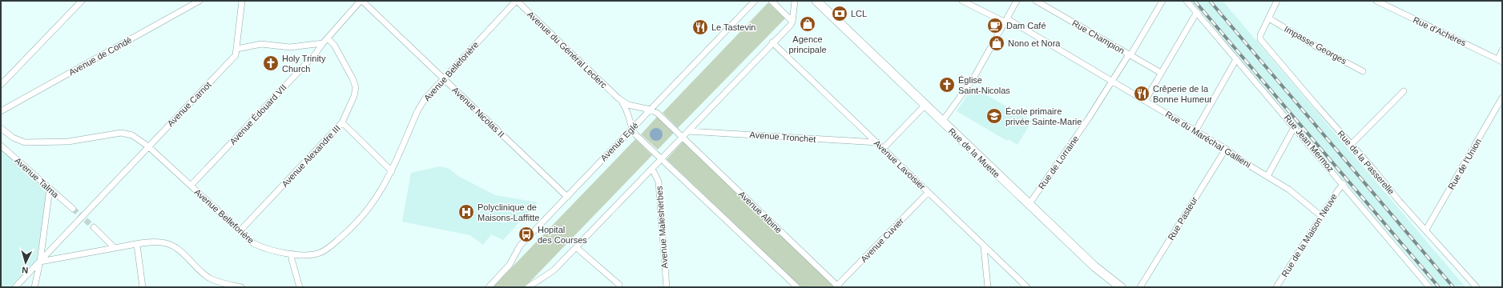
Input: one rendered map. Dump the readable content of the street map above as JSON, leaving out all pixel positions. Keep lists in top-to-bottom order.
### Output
{
  "streets": {
    "street": [
      "Rue d'Achères",
      "Rue Champion",
      "Impasse Georges",
      "Avenue du Général Leclerc",
      "Avenue de Condé",
      "Avenue Belleforière",
      "Avenue Carnot",
      "Avenue Nicolas II",
      "Avenue Édouard VII",
      "Avenue Tronchet",
      "Rue du Maréchal Gallieni",
      "Avenue Eglé",
      "Rue Jean Mermoz",
      "Rue de la Muette",
      "Avenue Alexandre III",
      "Rue de Lorraine",
      "Rue de la Passerelle",
      "Rue de l'Union",
      "Avenue Lavoisier",
      "Avenue Talma",
      "Avenue Albine",
      "Rue Pasteur",
      "Avenue Malesherbes",
      "Rue de la Maison Neuve",
      "Avenue Cuvier"
    ]
  },
  "crossings": [
    ["Rue Champion", "Rue de Lorraine"],
    ["Impasse Georges", "Rue de la Passerelle"],
    ["Avenue du Général Leclerc", "Avenue Belleforière"],
    ["Avenue du Général Leclerc", "Avenue Eglé"],
    ["Avenue du Général Leclerc", "Avenue Albine"],
    ["Avenue Belleforière", "Avenue Carnot"],
    ["Avenue Belleforière", "Avenue Nicolas II"],
    ["Avenue Belleforière", "Avenue Édouard VII"],
    ["Avenue Belleforière", "Avenue Alexandre III"],
    ["Avenue Nicolas II", "Avenue Eglé"],
    ["Avenue Tronchet", "Avenue Lavoisier"],
    ["Rue du Maréchal Gallieni", "Rue de Lorraine"],
    ["Rue du Maréchal Gallieni", "Rue Pasteur"],
    ["Rue du Maréchal Gallieni", "Rue de la Maison Neuve"],
    ["Rue Jean Mermoz", "Rue de la Maison Neuve"],
    ["Rue de la Muette", "Rue de Lorraine"],
    ["Rue de la Passerelle", "Rue de l'Union"],
    ["Avenue Lavoisier", "Avenue Cuvier"],
    ["Avenue Albine", "Avenue Cuvier"]
  ],
  "places": {
    "bank": ["LCL"],
    "shop": ["Agence principale", "Nono et Nora"],
    "cafe": ["Dam Café"],
    "restaurant": ["Le Tastevin", "Crêperie de la Bonne Humeur"],
    "church": ["Holy Trinity Church", "Église Saint-Nicolas"],
    "school or university": ["École primaire privée Sainte-Marie"],
    "hospital": ["Polyclinique de Maisons-Laffitte"],
    "bus stop": ["Hopital des Courses"]
  },
  "north": "bottom"
}
